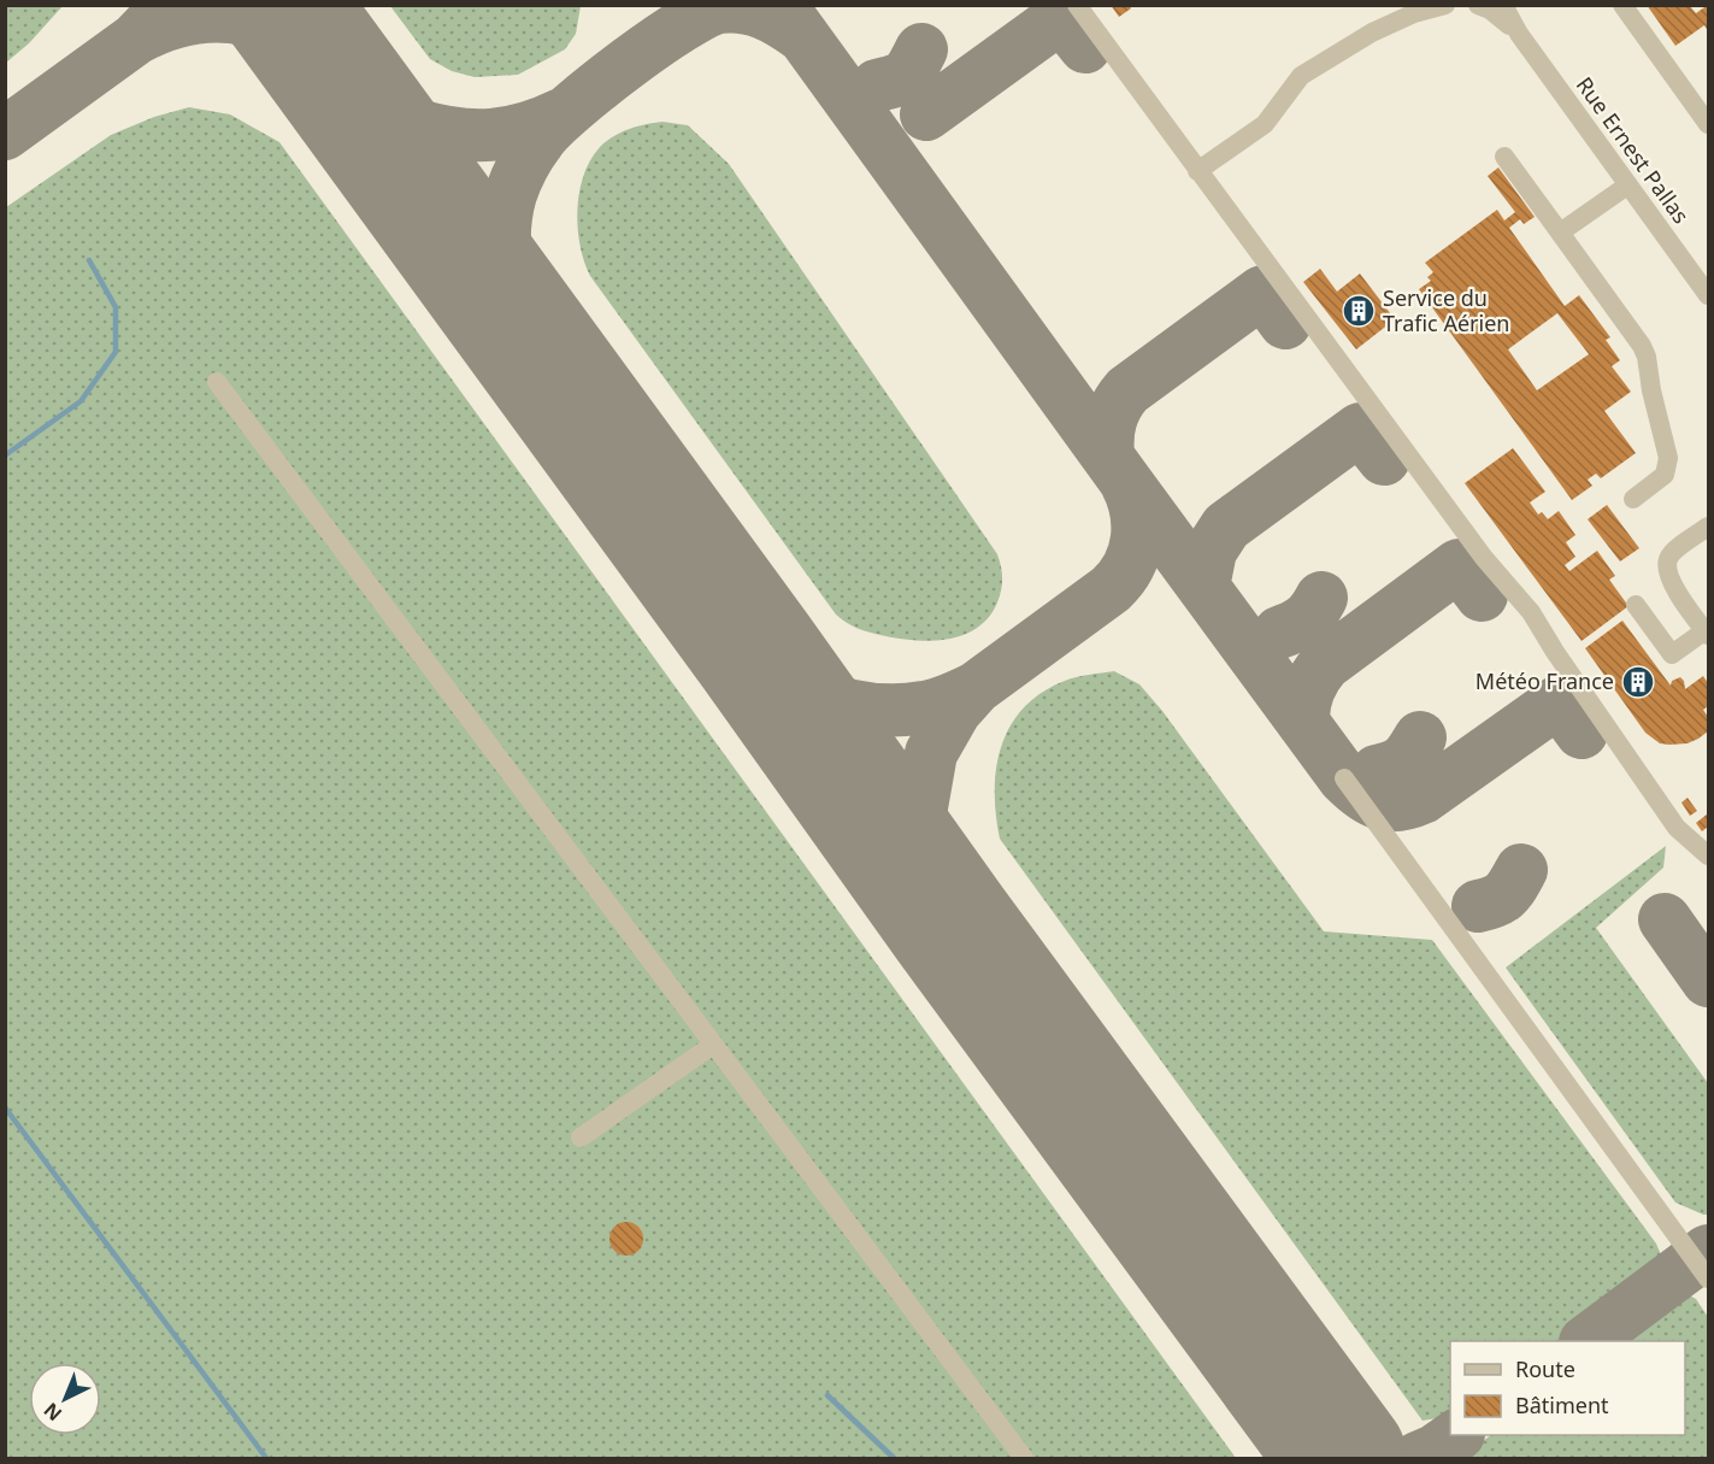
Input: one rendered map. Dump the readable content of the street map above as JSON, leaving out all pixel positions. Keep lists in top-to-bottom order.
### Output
{
  "streets": {
    "street": ["Rue Ernest Pallas"]
  },
  "places": {
    "building": ["Service du Trafic Aérien", "Météo France"]
  },
  "legend": ["Route", "Bâtiment"],
  "north": "bottom left"
}
